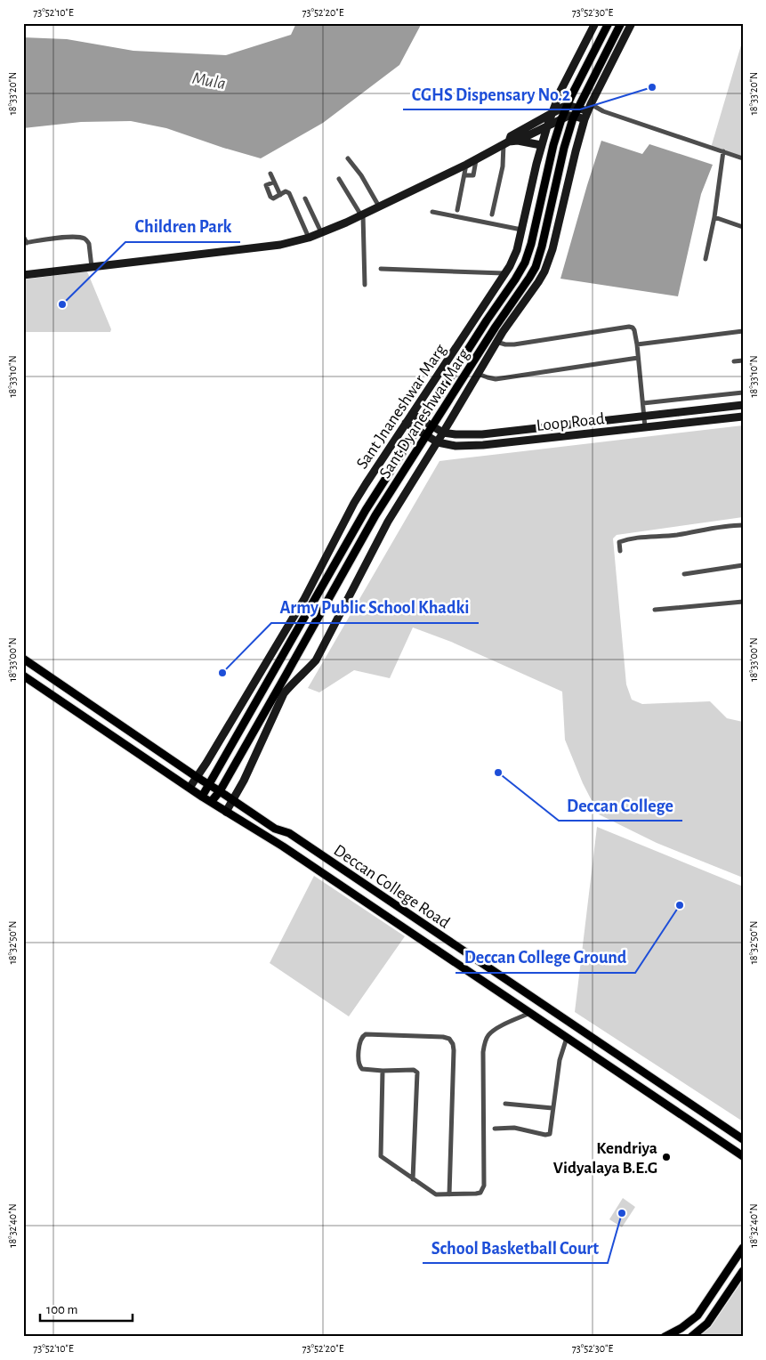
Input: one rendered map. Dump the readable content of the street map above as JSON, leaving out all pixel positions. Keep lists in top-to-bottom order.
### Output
{
  "streets": {
    "main road": ["Sant Dyaneshwar Marg", "Deccan College Road"],
    "street": ["Sant Jnaneshwar Marg", "Loop Road"]
  },
  "crossings": [
    ["Sant Jnaneshwar Marg", "Loop Road"],
    ["Sant Jnaneshwar Marg", "Deccan College Road"],
    ["Sant Dyaneshwar Marg", "Loop Road"],
    ["Sant Dyaneshwar Marg", "Deccan College Road"]
  ],
  "water": ["Mula"],
  "places": [
    "CGHS Dispensary No.2",
    "Children Park",
    "Army Public School Khadki",
    "Deccan College",
    "Deccan College Ground",
    "Kendriya Vidyalaya B.E.G",
    "School Basketball Court"
  ],
  "scale_bar": "100 m",
  "coordinates": [
    "73°52'10\"E",
    "73°52'20\"E",
    "73°52'30\"E",
    "18°33'20\"N",
    "18°33'10\"N",
    "18°33'00\"N",
    "18°32'50\"N",
    "18°32'40\"N"
  ]
}
